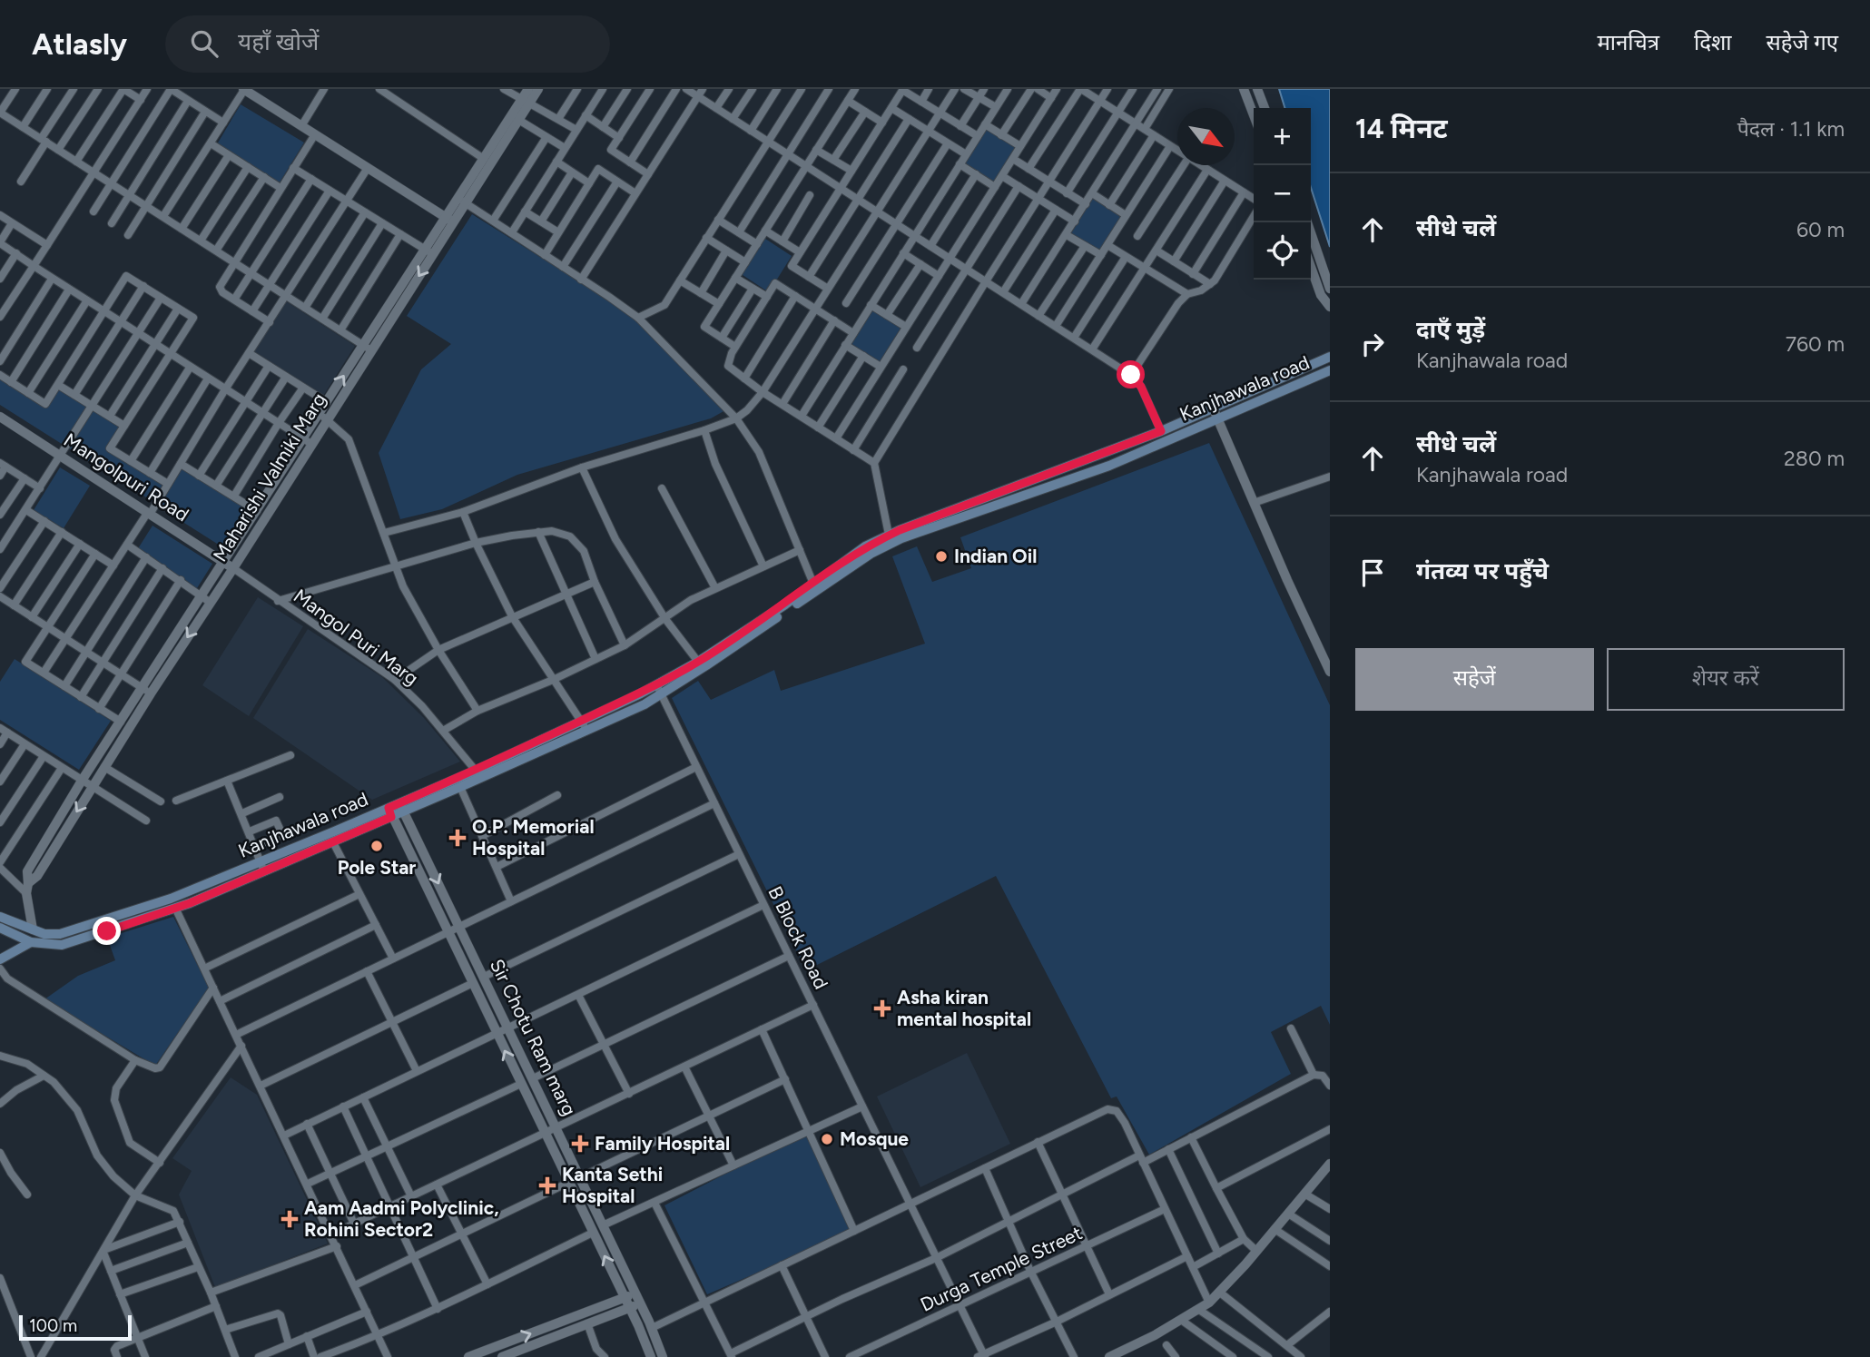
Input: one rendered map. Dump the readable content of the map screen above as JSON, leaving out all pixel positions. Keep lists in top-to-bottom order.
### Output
{
  "streets": {
    "main road": ["Kanjhawala road"],
    "street": [
      "Mangolpuri Road",
      "Maharishi Valmiki Marg",
      "Mangol Puri Marg",
      "B Block Road",
      "Sir Chotu Ram marg",
      "Durga Temple Street"
    ]
  },
  "crossings": [
    ["Kanjhawala road", "Maharishi Valmiki Marg"],
    ["Kanjhawala road", "Mangol Puri Marg"],
    ["Kanjhawala road", "B Block Road"],
    ["Kanjhawala road", "Sir Chotu Ram marg"],
    ["Mangolpuri Road", "Maharishi Valmiki Marg"],
    ["Mangolpuri Road", "Mangol Puri Marg"],
    ["Maharishi Valmiki Marg", "Mangol Puri Marg"],
    ["B Block Road", "Durga Temple Street"]
  ],
  "places": {
    "other": ["Indian Oil", "Pole Star", "Mosque"],
    "health": [
      "O.P. Memorial Hospital",
      "Asha kiran mental hospital",
      "Family Hospital",
      "Kanta Sethi Hospital",
      "Aam Aadmi Polyclinic, Rohini Sector2"
    ]
  },
  "scale_bar": "100 m",
  "north": "bottom right",
  "page": {
    "header": "Atlasly",
    "search": "यहाँ खोजें",
    "nav": ["मानचित्र", "दिशा", "सहेजे गए"],
    "heading": ["14 मिनट", "पैदल · 1.1 km"],
    "map_buttons": ["+", "−"],
    "list": [
      ["सीधे चलें", "60 m"],
      ["दाएँ मुड़ें", "Kanjhawala road", "760 m"],
      ["सीधे चलें", "Kanjhawala road", "280 m"],
      "गंतव्य पर पहुँचे"
    ],
    "buttons": ["सहेजें", "शेयर करें"],
    "scale": "100 m"
  }
}
